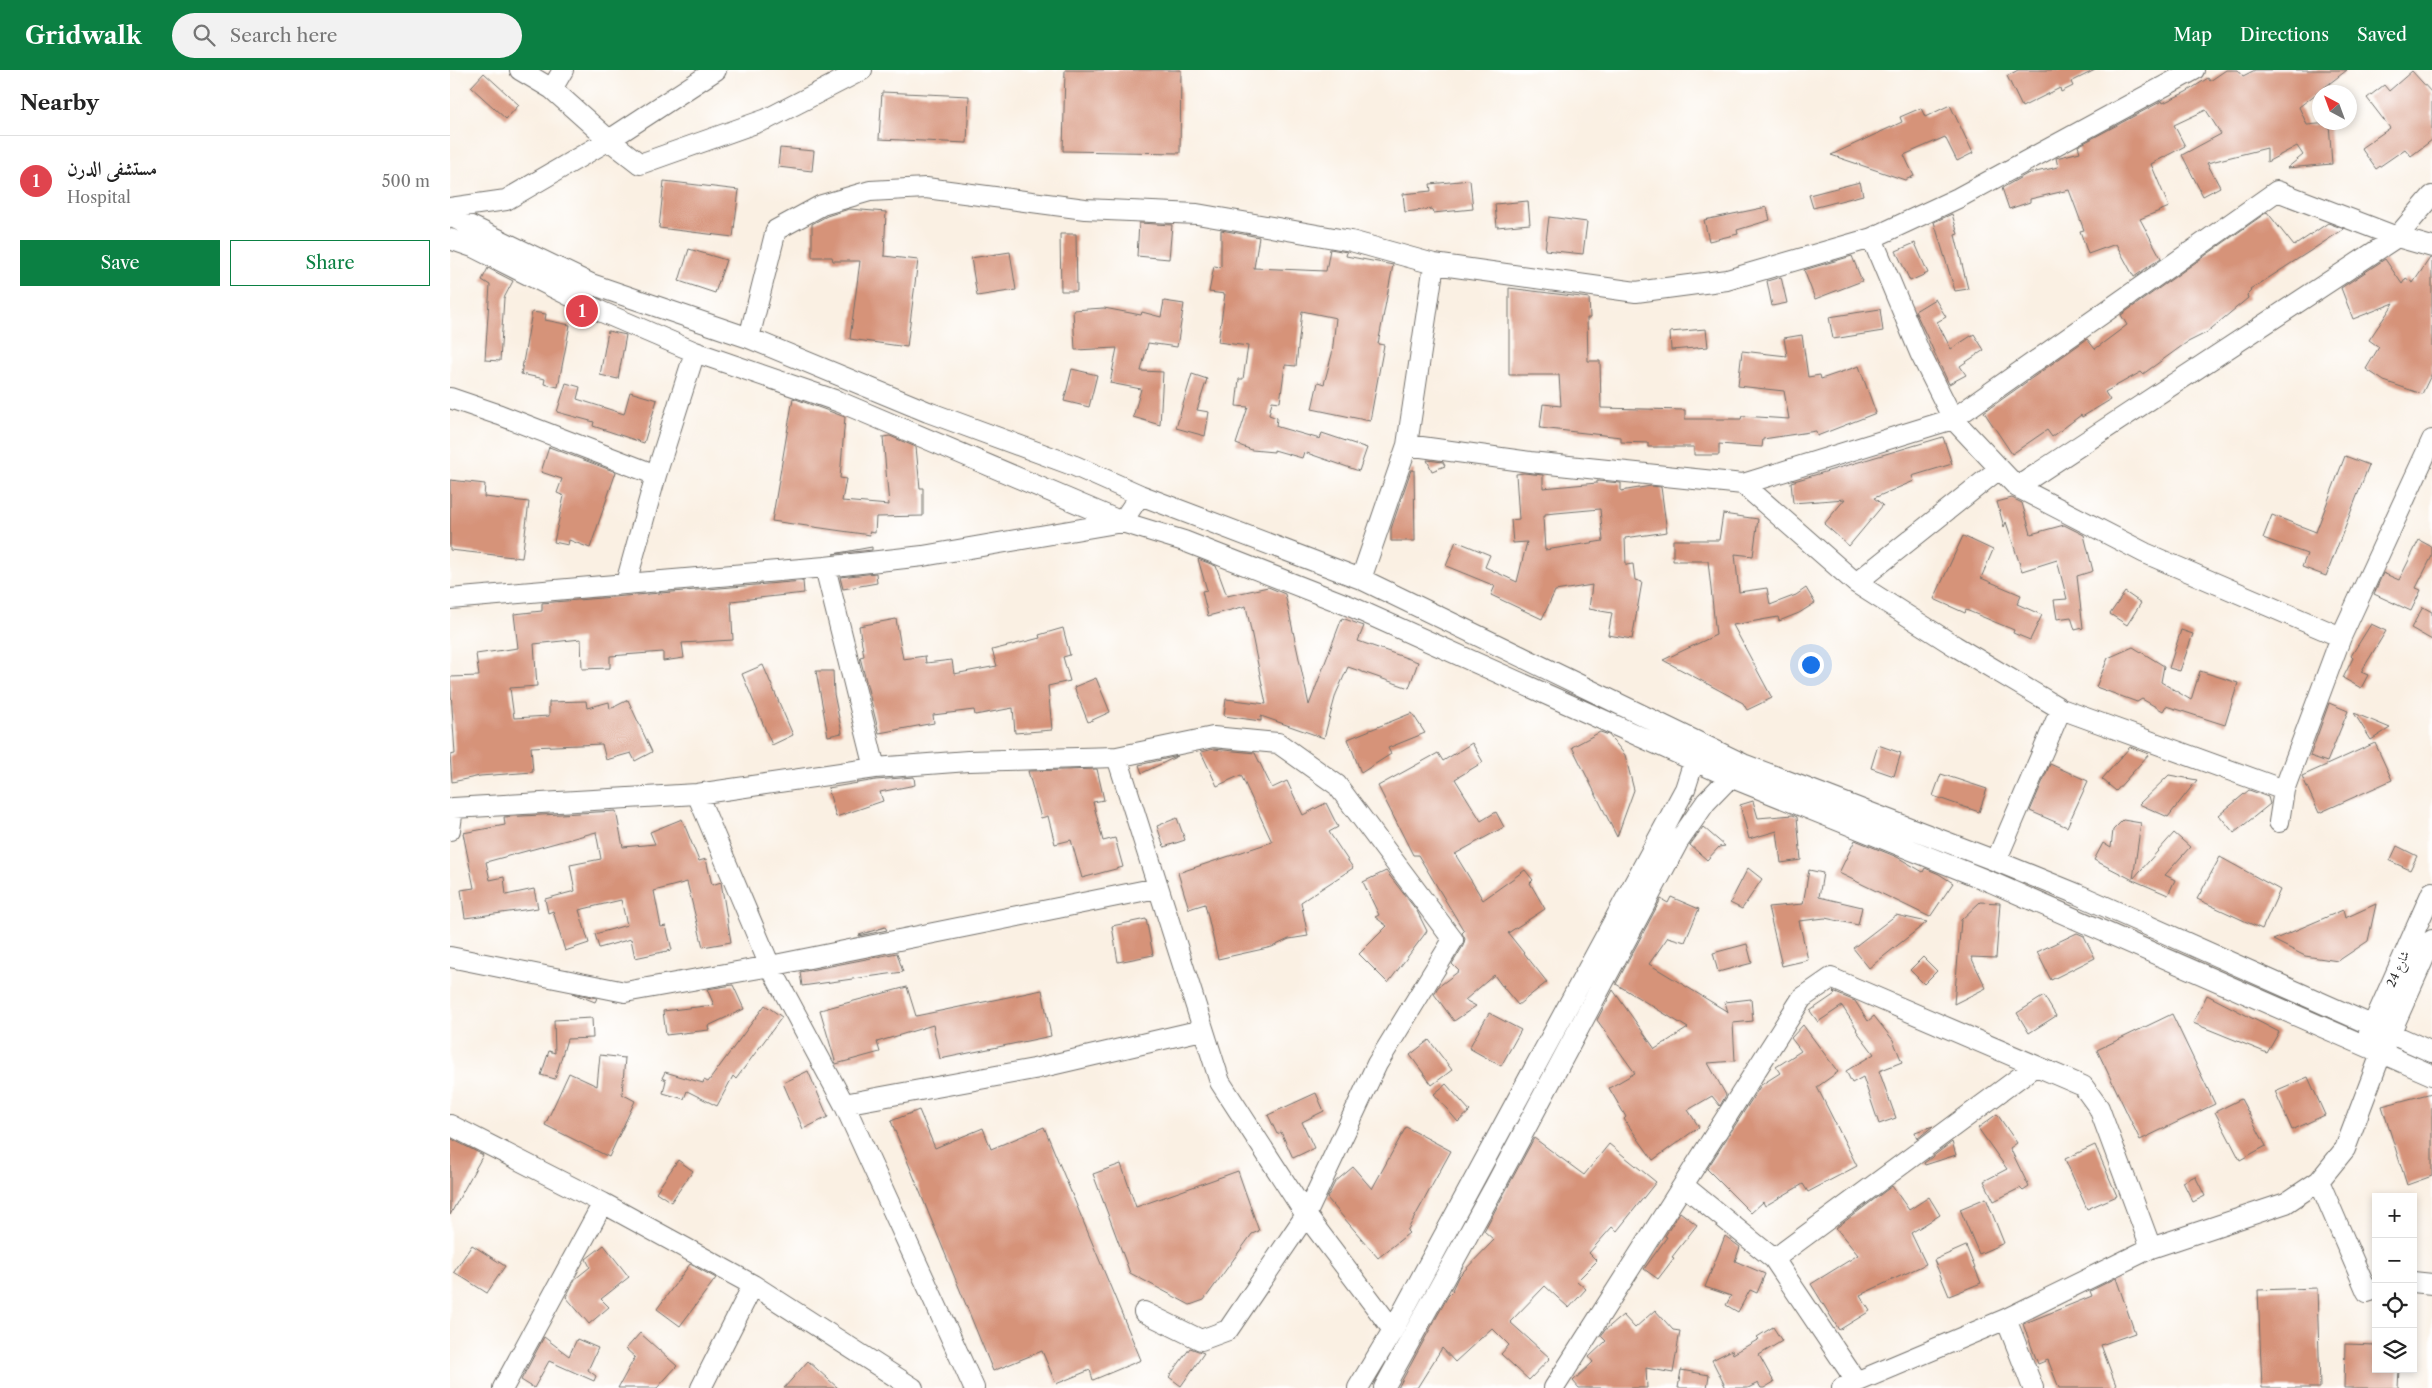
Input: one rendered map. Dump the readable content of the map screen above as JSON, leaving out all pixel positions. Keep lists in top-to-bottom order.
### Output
{
  "streets": {
    "street": ["شارع 24"]
  },
  "north": "top left",
  "page": {
    "header": "Gridwalk",
    "search": "Search here",
    "nav": ["Map", "Directions", "Saved"],
    "heading": "Nearby",
    "list": [
      {
        "mark": "1",
        "name": "مستشفى الدرن",
        "note": "Hospital",
        "value": "500 m"
      }
    ],
    "buttons": ["Save", "Share"],
    "pins": "1",
    "map_buttons": ["+", "−"]
  }
}
